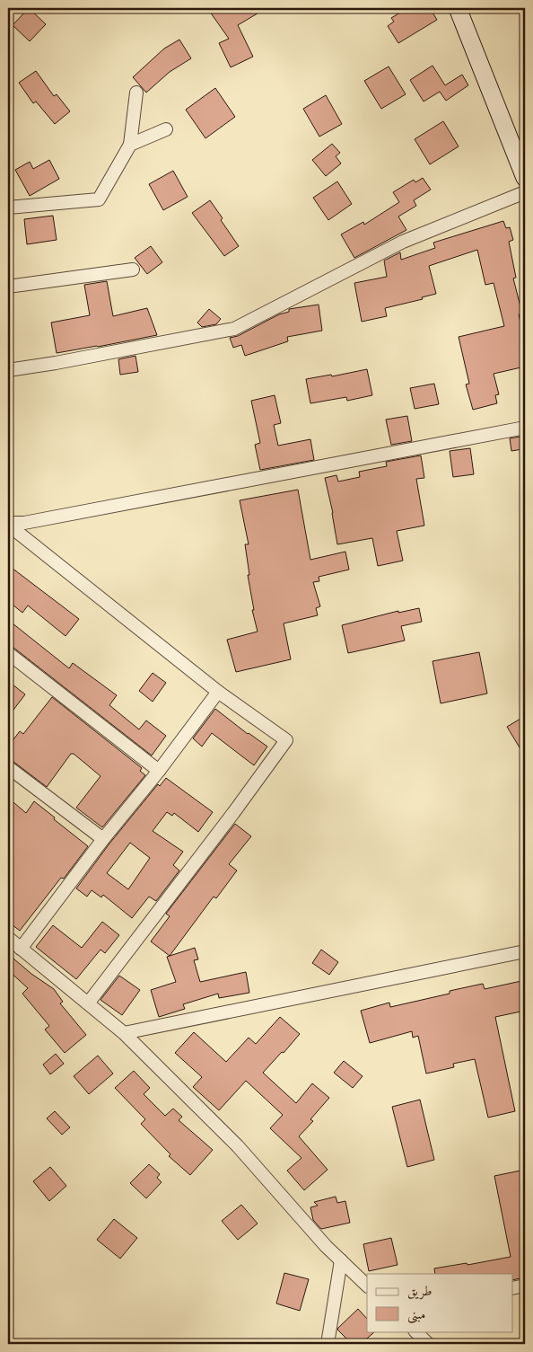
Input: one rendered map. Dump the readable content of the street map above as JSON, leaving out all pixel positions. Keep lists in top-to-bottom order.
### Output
{
  "legend": ["طريق", "مبنى"]
}
